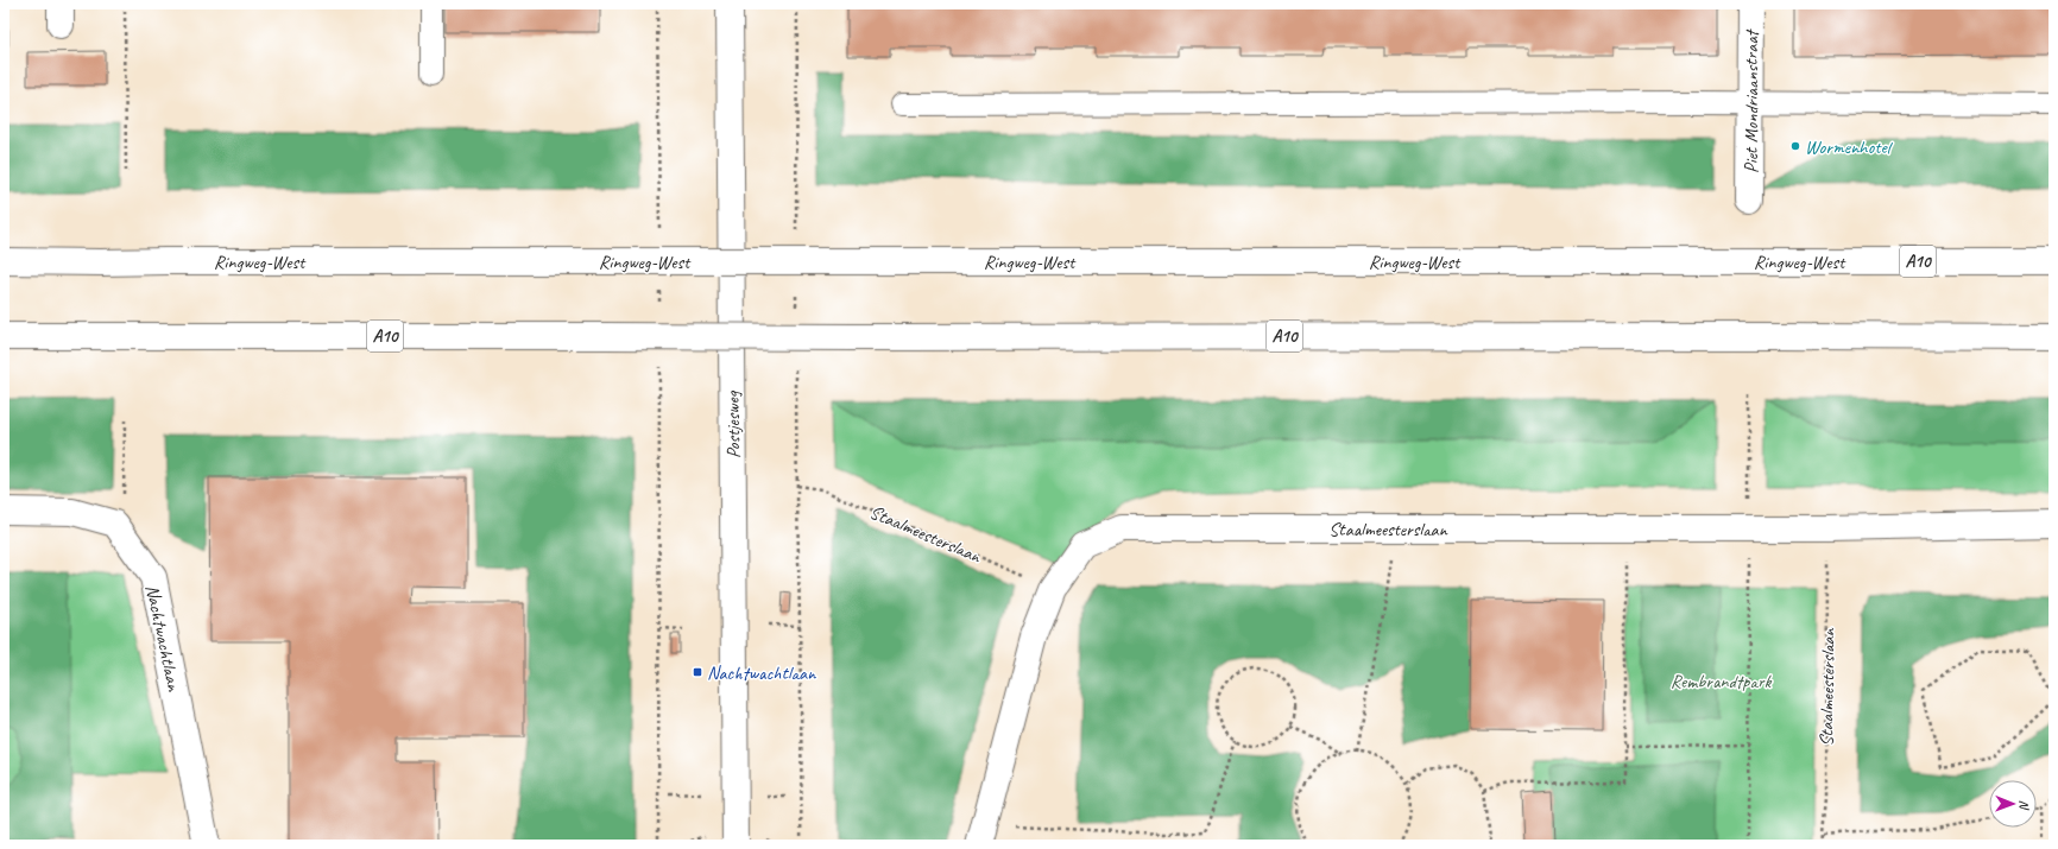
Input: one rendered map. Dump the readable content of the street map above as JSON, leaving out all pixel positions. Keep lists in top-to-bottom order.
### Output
{
  "streets": {
    "main road": [
      "Piet Mondriaanstraat",
      "Ringweg-West",
      "A10",
      "Postjesweg",
      "Staalmeesterslaan",
      "Nachtwachtlaan"
    ]
  },
  "parks": ["Rembrandtpark"],
  "places": {
    "other": ["Wormenhotel"],
    "transit": ["Nachtwachtlaan"]
  },
  "north": "right"
}
